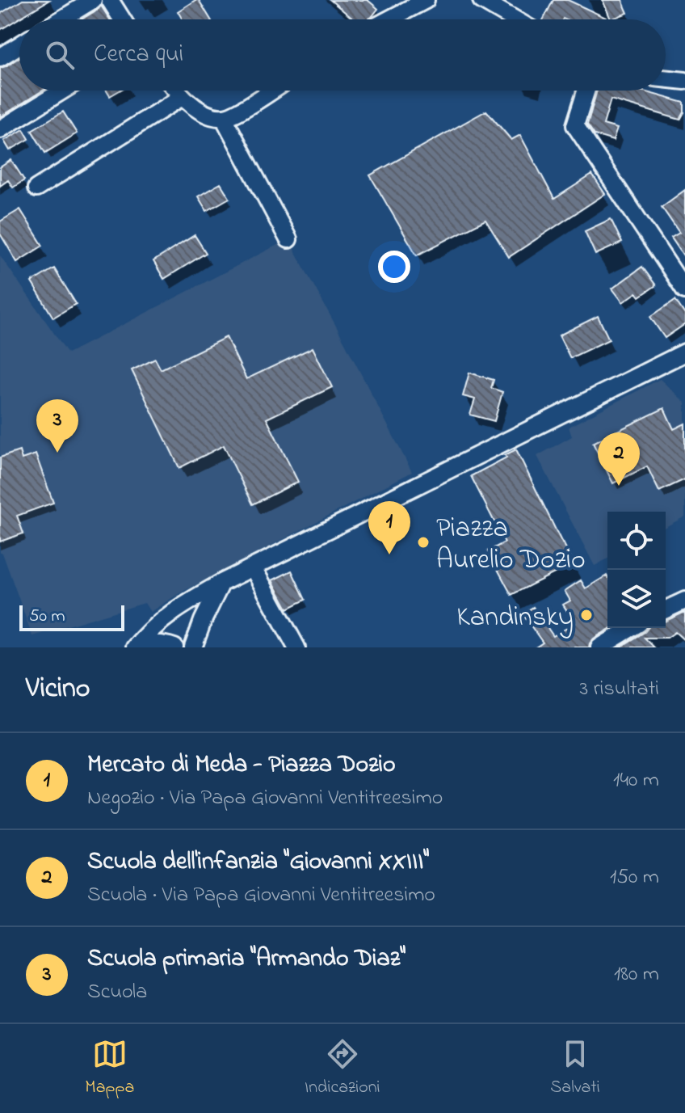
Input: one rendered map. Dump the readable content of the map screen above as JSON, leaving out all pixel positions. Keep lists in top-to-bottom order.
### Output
{
  "places": ["Piazza Aurelio Dozio", "Kandinsky"],
  "scale_bar": "50 m",
  "page": {
    "search": "Cerca qui",
    "pins": ["3", "2", "1"],
    "scale": "50 m",
    "heading": ["Vicino", "3 risultati"],
    "list": [
      {
        "mark": "1",
        "name": "Mercato di Meda - Piazza Dozio",
        "note": "Negozio · Via Papa Giovanni Ventitreesimo",
        "value": "140 m"
      },
      {
        "mark": "2",
        "name": "Scuola dell'infanzia \"Giovanni XXIII\"",
        "note": "Scuola · Via Papa Giovanni Ventitreesimo",
        "value": "150 m"
      },
      {
        "mark": "3",
        "name": "Scuola primaria \"Armando Diaz\"",
        "note": "Scuola",
        "value": "180 m"
      }
    ],
    "nav": ["Mappa", "Indicazioni", "Salvati"]
  }
}
